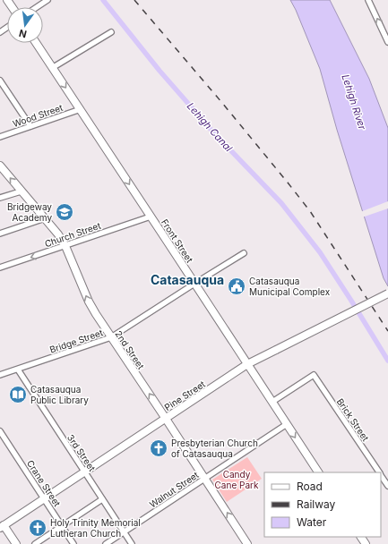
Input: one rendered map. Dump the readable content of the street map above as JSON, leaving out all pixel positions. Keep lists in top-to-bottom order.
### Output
{
  "streets": {
    "main road": ["Front Street", "2nd Street", "Pine Street"],
    "street": [
      "Wood Street",
      "Church Street",
      "Bridge Street",
      "Brick Street",
      "3rd Street",
      "Crane Street",
      "Walnut Street"
    ]
  },
  "crossings": [
    ["Wood Street", "Front Street"],
    ["Church Street", "Front Street"],
    ["Church Street", "2nd Street"],
    ["Front Street", "Bridge Street"],
    ["Front Street", "Pine Street"],
    ["Front Street", "Brick Street"],
    ["Front Street", "Walnut Street"],
    ["Bridge Street", "2nd Street"],
    ["Bridge Street", "3rd Street"],
    ["2nd Street", "Pine Street"],
    ["2nd Street", "Walnut Street"],
    ["Pine Street", "3rd Street"],
    ["Pine Street", "Crane Street"],
    ["3rd Street", "Walnut Street"]
  ],
  "one_way": ["Front Street", "2nd Street"],
  "districts": ["Catasauqua"],
  "water": ["Lehigh River", "Lehigh Canal"],
  "parks": ["Candy Cane Park"],
  "places": {
    "school or university": ["Bridgeway Academy"],
    "public building": ["Catasauqua Municipal Complex"],
    "library": ["Catasauqua Public Library"],
    "church": ["Presbyterian Church of Catasauqua", "Holy Trinity Memorial Lutheran Church"]
  },
  "legend": ["Road", "Railway", "Water"],
  "north": "bottom"
}
